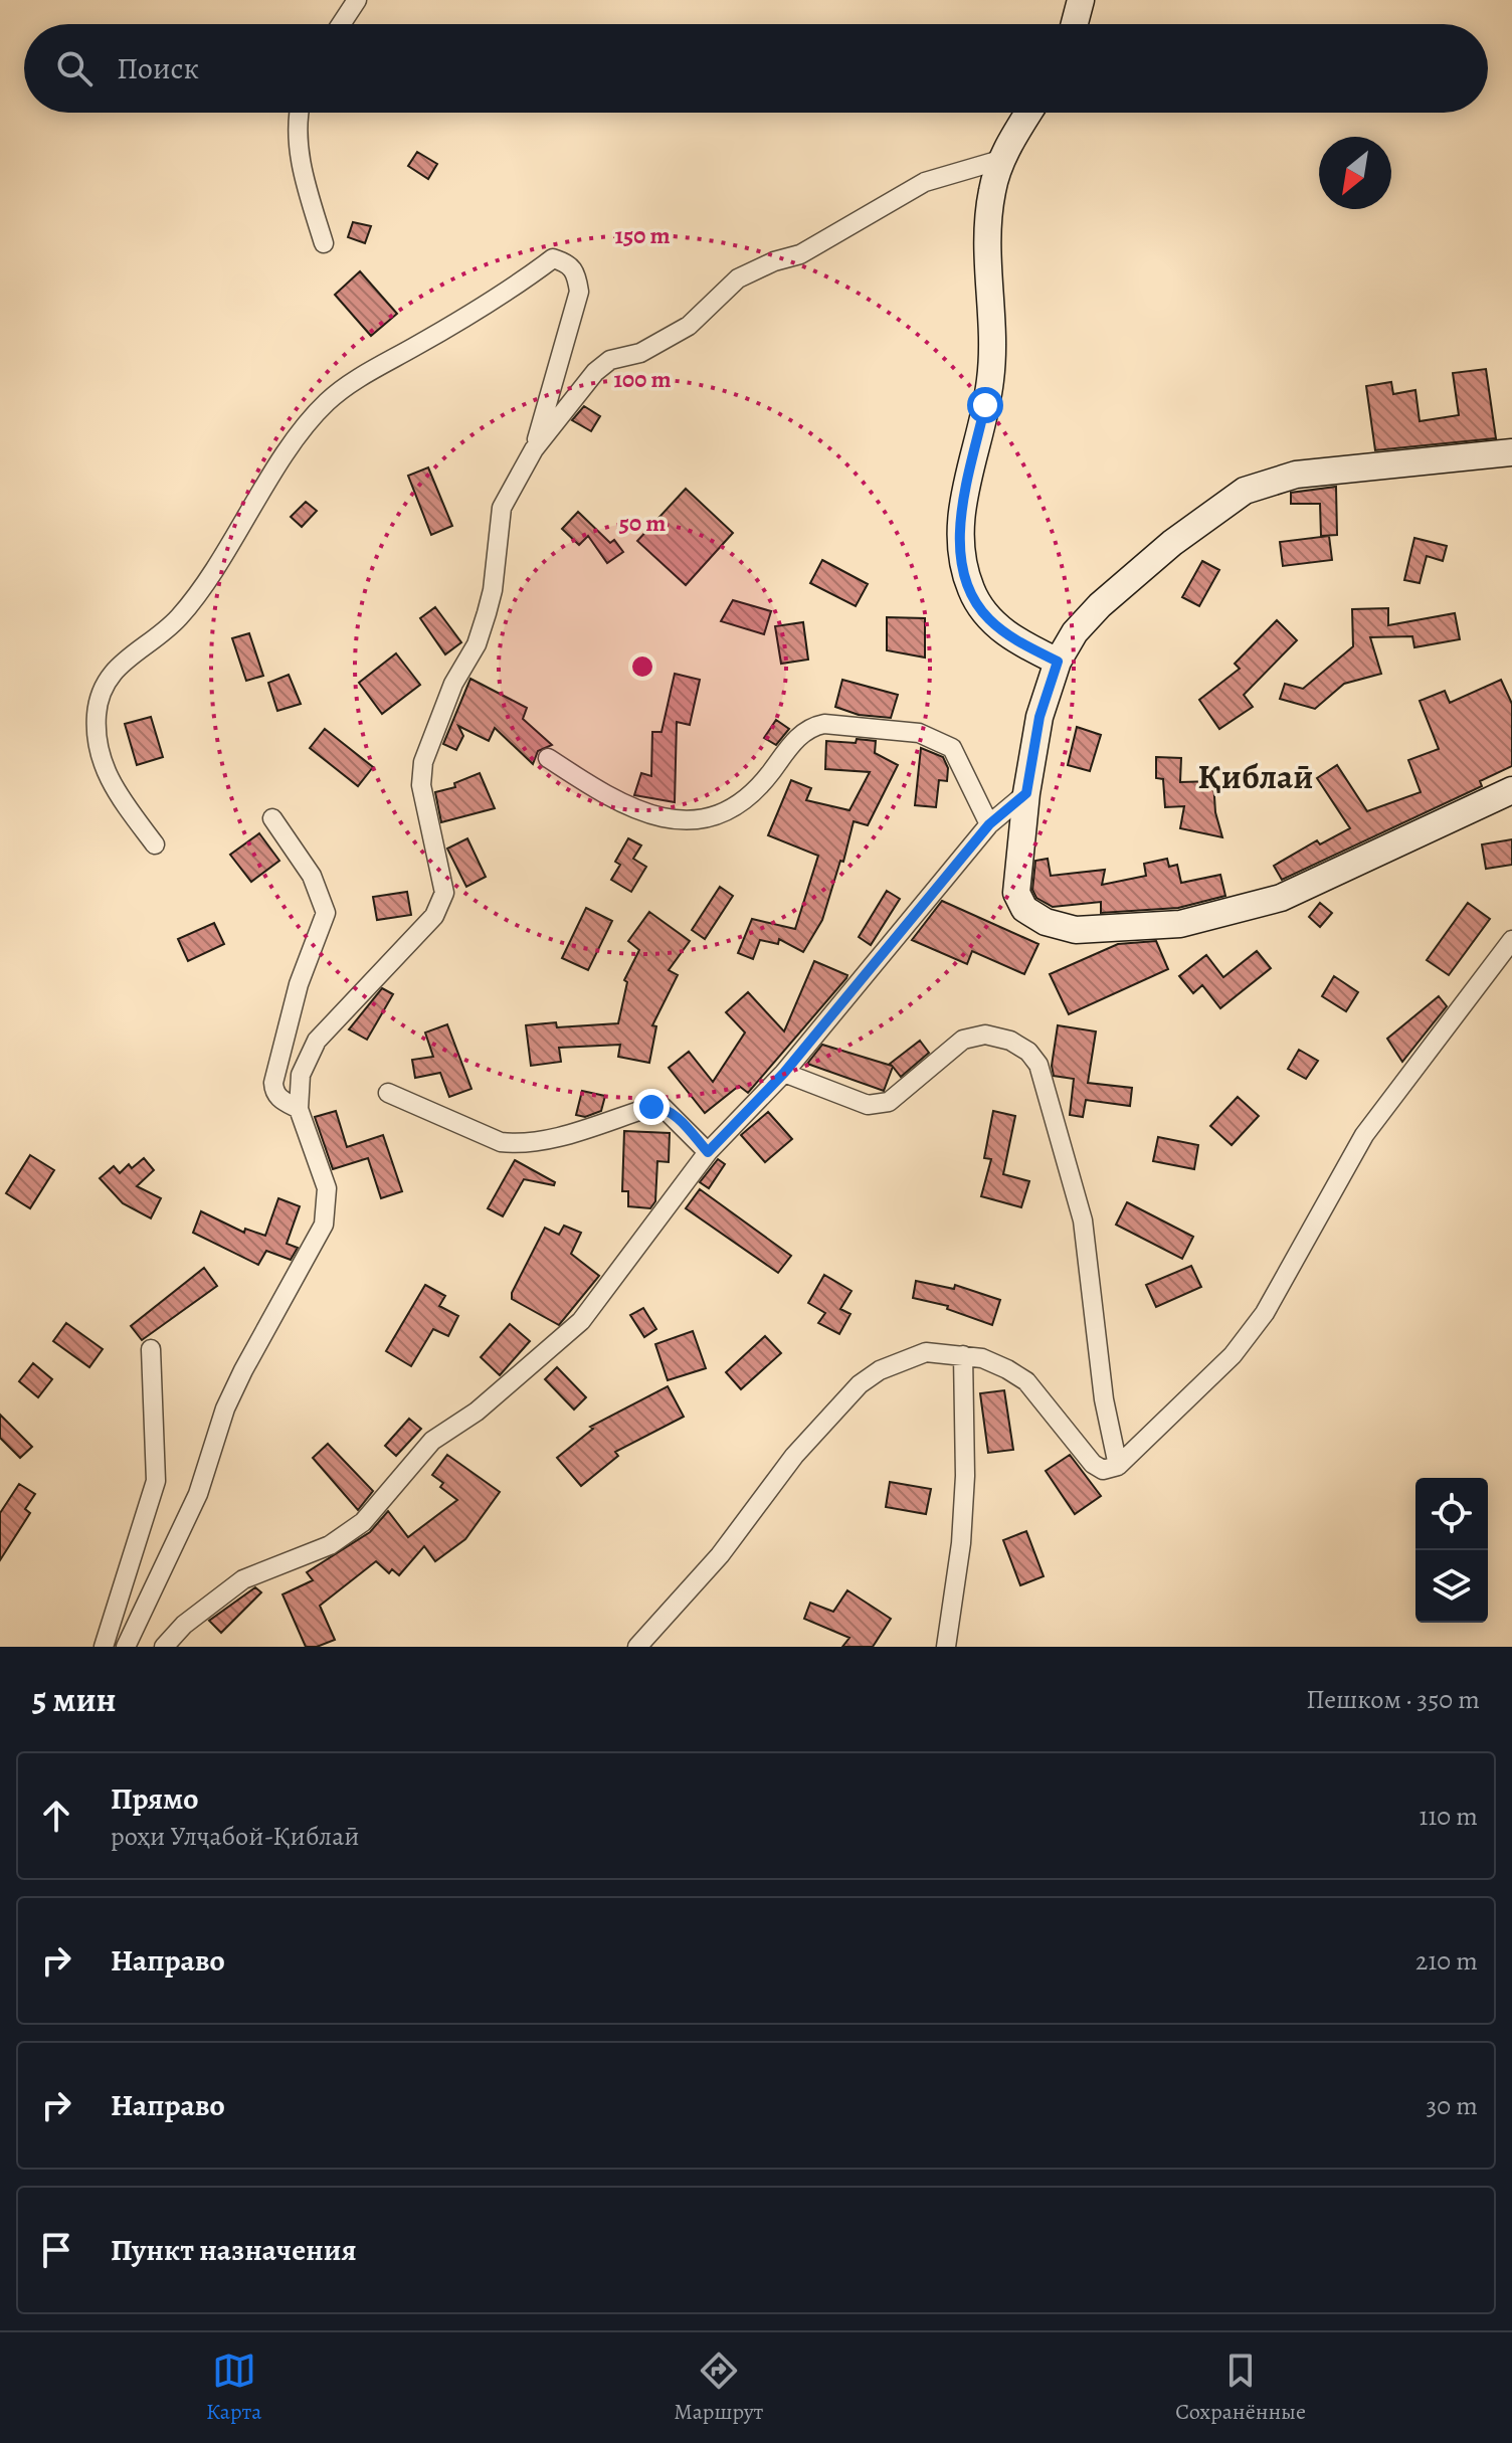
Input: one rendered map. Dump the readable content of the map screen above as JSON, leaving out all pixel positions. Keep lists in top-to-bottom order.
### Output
{
  "districts": ["Қиблаӣ"],
  "north": "bottom left",
  "page": {
    "search": "Поиск",
    "heading": ["5 мин", "Пешком · 350 m"],
    "list": [
      ["Прямо", "роҳи Улҷабой-Қиблаӣ", "110 m"],
      ["Направо", "210 m"],
      ["Направо", "30 m"],
      "Пункт назначения"
    ],
    "nav": ["Карта", "Маршрут", "Сохранённые"]
  },
  "rings": ["150 m", "100 m", "50 m"]
}
